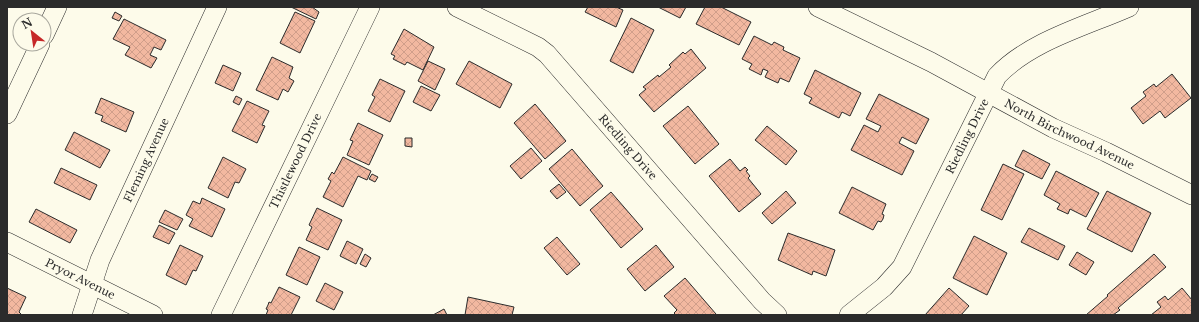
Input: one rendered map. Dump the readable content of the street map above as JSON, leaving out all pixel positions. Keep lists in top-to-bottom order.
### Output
{
  "streets": {
    "street": [
      "North Birchwood Avenue",
      "Riedling Drive",
      "Fleming Avenue",
      "Thistlewood Drive",
      "Pryor Avenue"
    ]
  },
  "crossings": [
    ["North Birchwood Avenue", "Riedling Drive"],
    ["Fleming Avenue", "Pryor Avenue"]
  ],
  "north": "top left"
}
